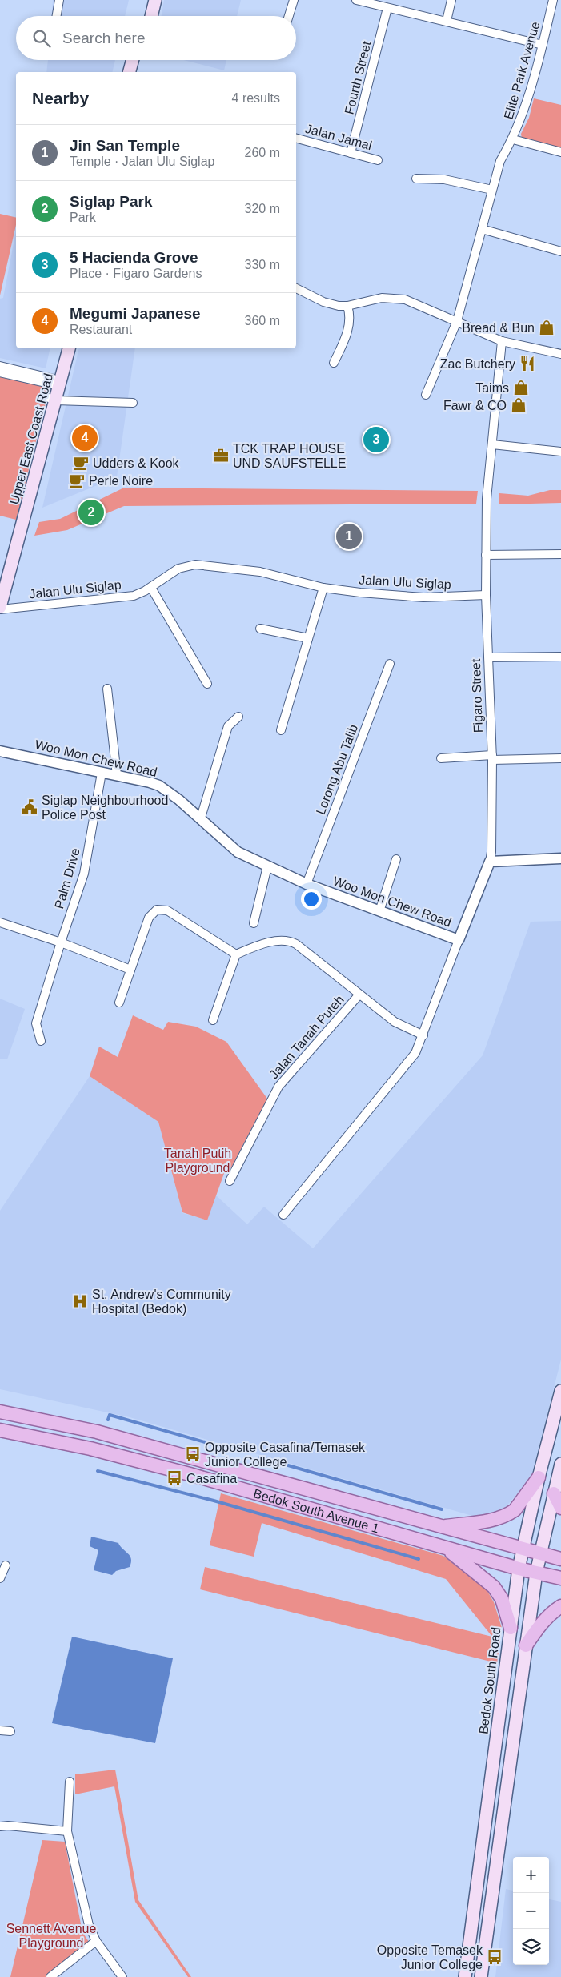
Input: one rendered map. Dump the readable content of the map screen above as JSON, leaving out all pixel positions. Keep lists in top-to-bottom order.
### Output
{
  "streets": {
    "main road": ["Upper East Coast Road", "Bedok South Avenue 1", "Bedok South Road"],
    "street": [
      "Elite Park Avenue",
      "Fourth Street",
      "Jalan Jamal",
      "Jalan Ulu Siglap",
      "Figaro Street",
      "Woo Mon Chew Road",
      "Lorong Abu Talib",
      "Palm Drive",
      "Jalan Tanah Puteh"
    ]
  },
  "crossings": [
    ["Fourth Street", "Jalan Jamal"],
    ["Upper East Coast Road", "Jalan Ulu Siglap"],
    ["Jalan Ulu Siglap", "Figaro Street"],
    ["Figaro Street", "Woo Mon Chew Road"],
    ["Woo Mon Chew Road", "Lorong Abu Talib"],
    ["Woo Mon Chew Road", "Palm Drive"],
    ["Woo Mon Chew Road", "Jalan Tanah Puteh"],
    ["Bedok South Avenue 1", "Bedok South Road"]
  ],
  "parks": ["Tanah Putih Playground", "Sennett Avenue Playground"],
  "places": {
    "shop": ["Bread & Bun", "Taims", "Fawr & CO"],
    "restaurant": ["Zac Butchery"],
    "office": ["TCK TRAP HOUSE UND SAUFSTELLE"],
    "cafe": ["Udders & Kook", "Perle Noire"],
    "public building": ["Siglap Neighbourhood Police Post"],
    "hospital": ["St. Andrew's Community Hospital (Bedok)"],
    "bus stop": ["Opposite Casafina/Temasek Junior College", "Casafina", "Opposite Temasek Junior College"]
  },
  "page": {
    "search": "Search here",
    "heading": ["Nearby", "4 results"],
    "list": [
      {
        "mark": "1",
        "name": "Jin San Temple",
        "note": "Temple · Jalan Ulu Siglap",
        "value": "260 m"
      },
      {
        "mark": "2",
        "name": "Siglap Park",
        "note": "Park",
        "value": "320 m"
      },
      {
        "mark": "3",
        "name": "5 Hacienda Grove",
        "note": "Place · Figaro Gardens",
        "value": "330 m"
      },
      {
        "mark": "4",
        "name": "Megumi Japanese",
        "note": "Restaurant",
        "value": "360 m"
      }
    ],
    "pins": [
      "4",
      "3",
      "2",
      "1"
    ],
    "map_buttons": ["+", "−"]
  }
}
